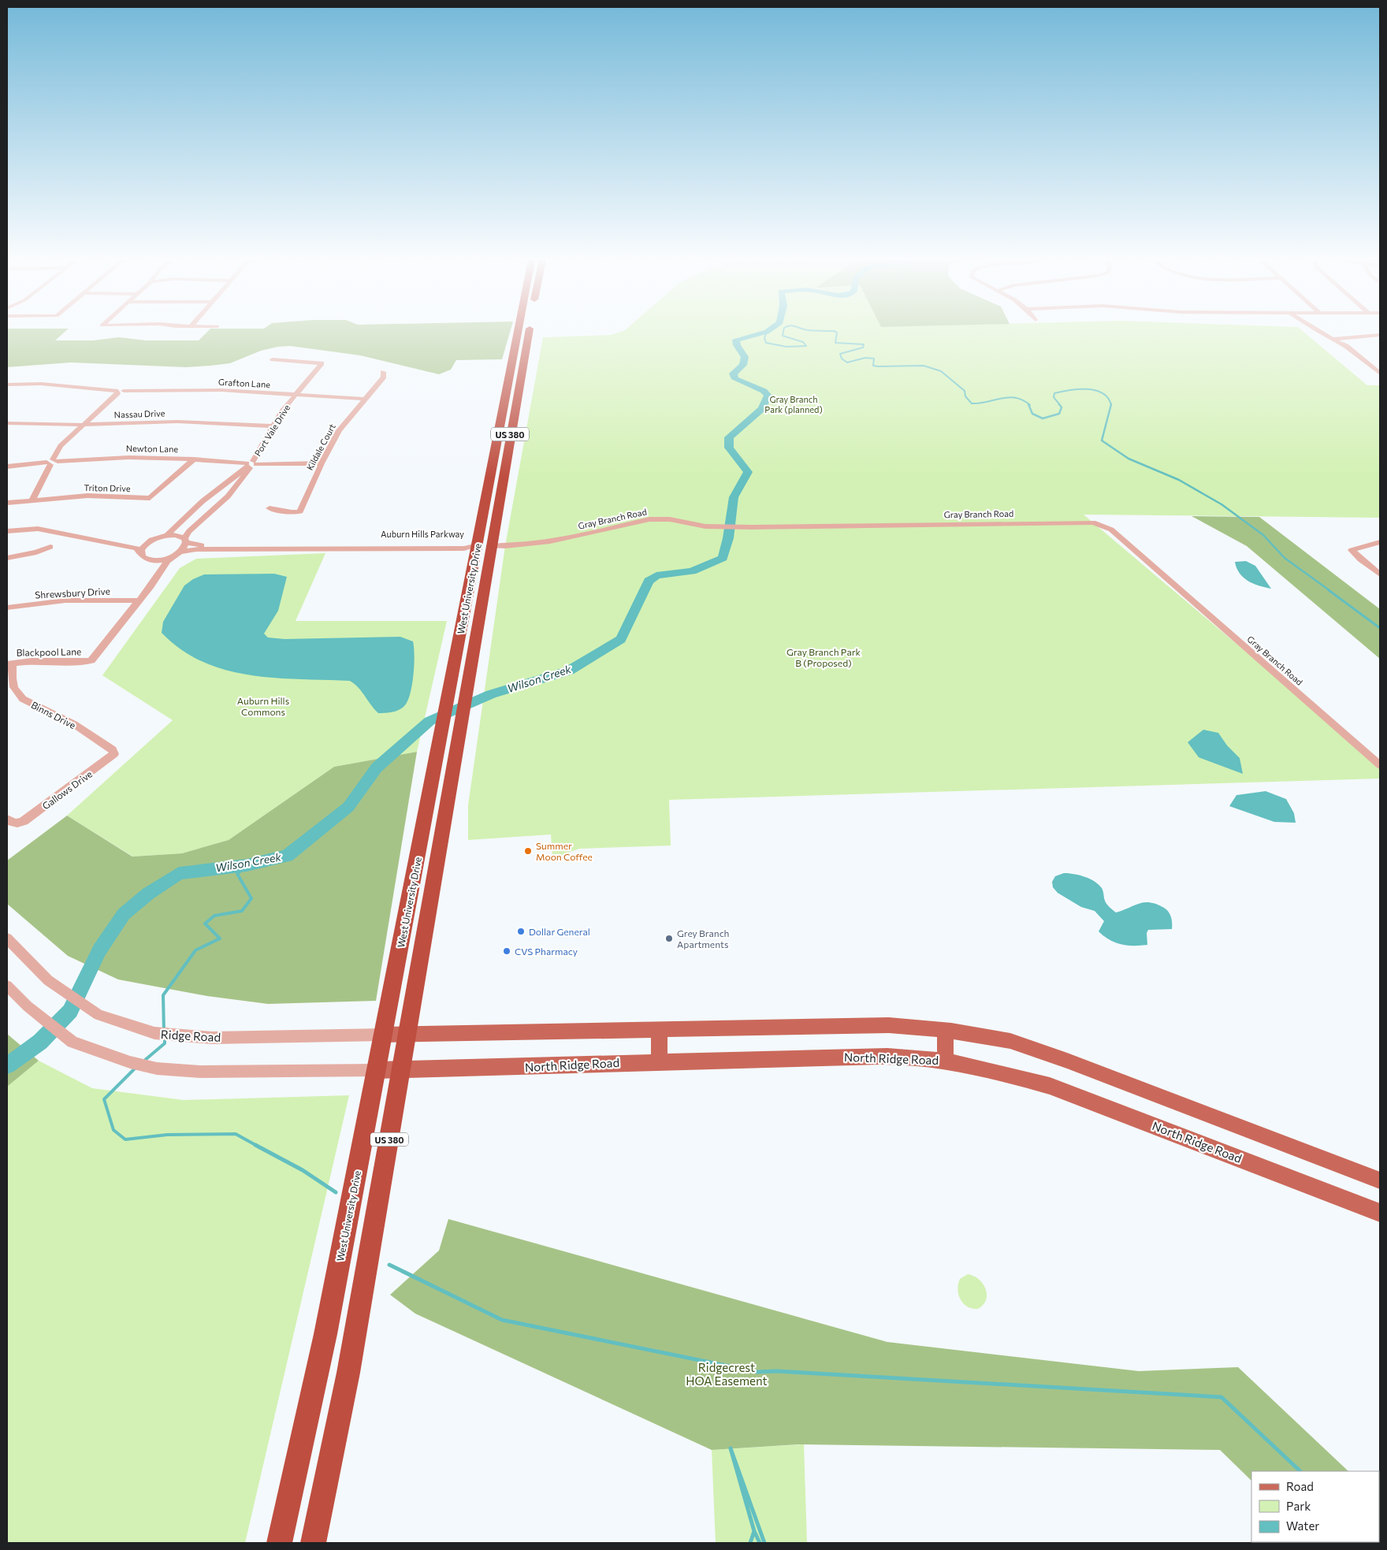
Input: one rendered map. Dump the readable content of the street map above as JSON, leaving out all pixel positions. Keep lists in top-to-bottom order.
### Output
{
  "streets": {
    "highway": ["US 380", "West University Drive"],
    "main road": ["North Ridge Road"],
    "street": [
      "Grafton Lane",
      "Nassau Drive",
      "Port Vale Drive",
      "Kildale Court",
      "Newton Lane",
      "Triton Drive",
      "Gray Branch Road",
      "Auburn Hills Parkway",
      "Shrewsbury Drive",
      "Blackpool Lane",
      "Binns Drive",
      "Gallows Drive",
      "Ridge Road"
    ]
  },
  "crossings": [
    ["Grafton Lane", "Port Vale Drive"],
    ["Grafton Lane", "Kildale Court"],
    ["Nassau Drive", "Port Vale Drive"],
    ["Port Vale Drive", "Newton Lane"],
    ["Port Vale Drive", "Auburn Hills Parkway"],
    ["Kildale Court", "Newton Lane"],
    ["Newton Lane", "Triton Drive"],
    ["Gray Branch Road", "West University Drive"],
    ["Auburn Hills Parkway", "West University Drive"],
    ["West University Drive", "Ridge Road"],
    ["West University Drive", "North Ridge Road"],
    ["Shrewsbury Drive", "Blackpool Lane"],
    ["Blackpool Lane", "Binns Drive"],
    ["Binns Drive", "Gallows Drive"]
  ],
  "water": ["Wilson Creek"],
  "parks": [
    "Gray Branch Park (planned)",
    "Gray Branch Park B (Proposed)",
    "Auburn Hills Commons",
    "Ridgecrest HOA Easement"
  ],
  "places": [
    "Summer Moon Coffee",
    "Dollar General",
    "Grey Branch Apartments",
    "CVS Pharmacy"
  ],
  "legend": ["Road", "Park", "Water"]
}
